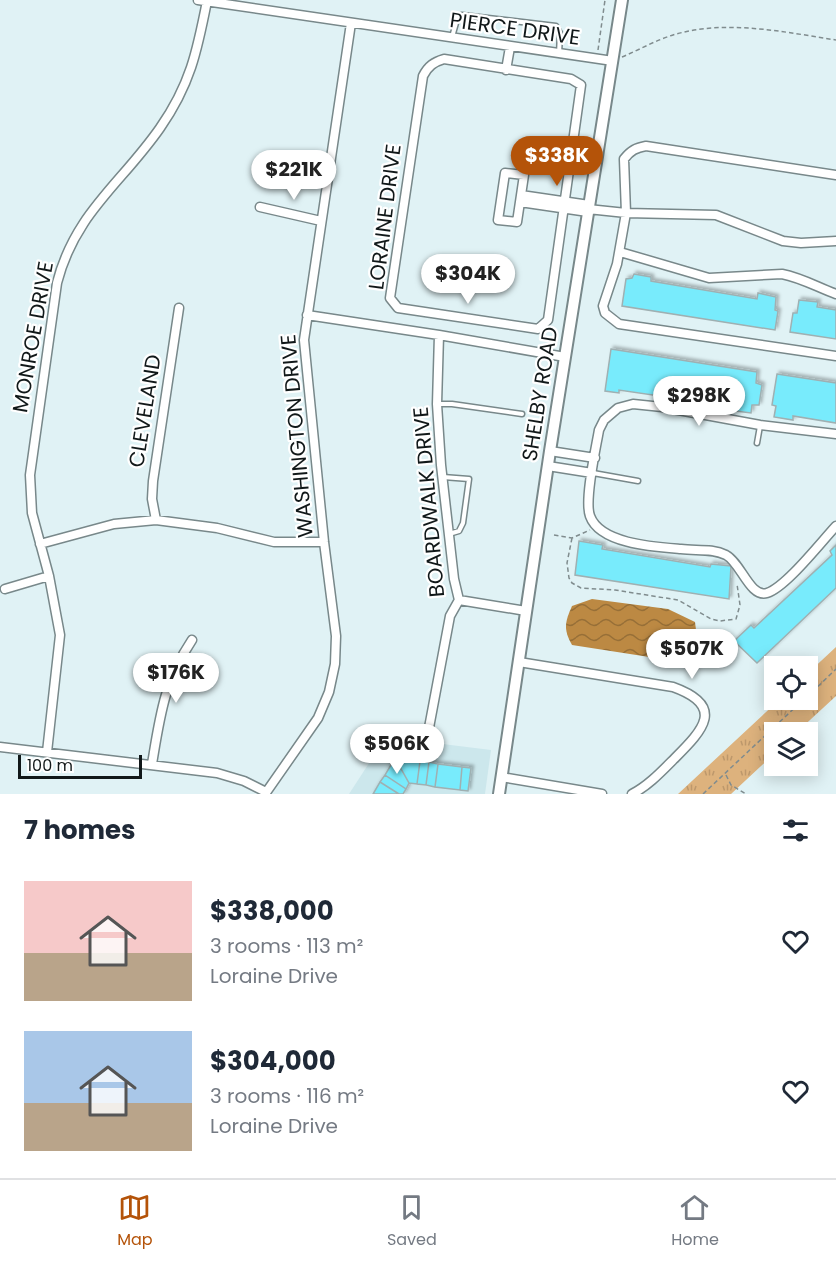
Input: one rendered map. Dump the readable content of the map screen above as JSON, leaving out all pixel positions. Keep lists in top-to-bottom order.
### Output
{
  "streets": {
    "street": [
      "PIERCE DRIVE",
      "LORAINE DRIVE",
      "MONROE DRIVE",
      "SHELBY ROAD",
      "CLEVELAND",
      "WASHINGTON DRIVE",
      "BOARDWALK DRIVE"
    ]
  },
  "crossings": [
    ["PIERCE DRIVE", "MONROE DRIVE"],
    ["PIERCE DRIVE", "SHELBY ROAD"],
    ["PIERCE DRIVE", "WASHINGTON DRIVE"]
  ],
  "scale_bar": "100 m",
  "page": {
    "price": [
      "$338K",
      "$221K",
      "$304K",
      "$298K",
      "$507K",
      "$176K",
      "$506K"
    ],
    "scale": "100 m",
    "heading": "7 homes",
    "list": [
      {
        "name": "$338,000",
        "note": "3 rooms · 113 m² · Loraine Drive"
      },
      {
        "name": "$304,000",
        "note": "3 rooms · 116 m² · Loraine Drive"
      }
    ],
    "tabs": ["Map", "Saved", "Home"]
  }
}
